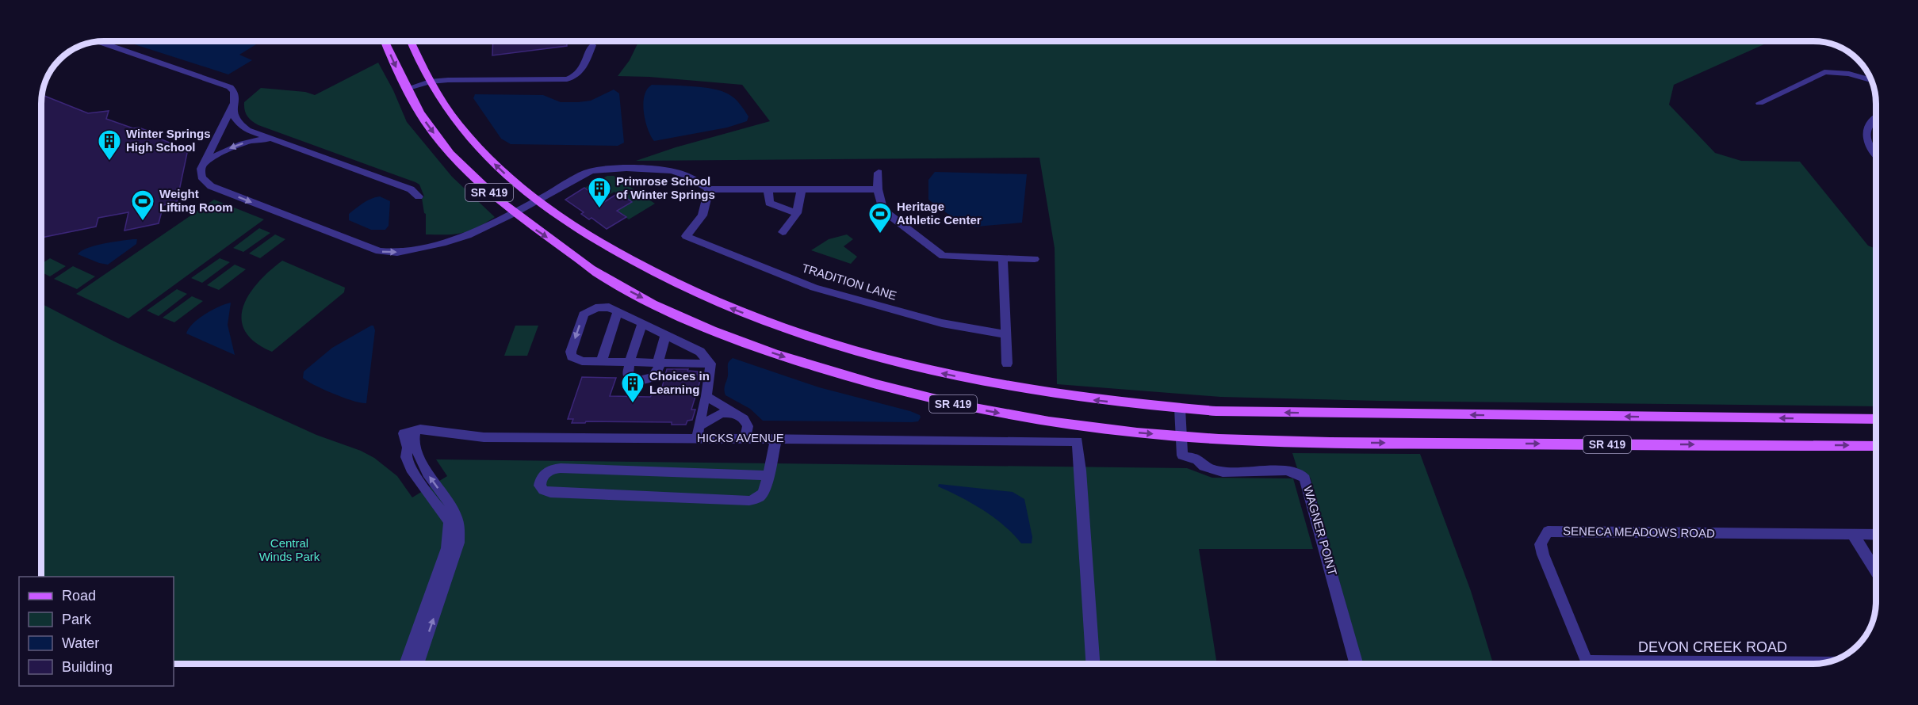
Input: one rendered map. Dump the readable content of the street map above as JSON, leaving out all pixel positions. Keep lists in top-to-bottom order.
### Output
{
  "streets": {
    "main road": ["SR 419"],
    "street": [
      "TRADITION LANE",
      "HICKS AVENUE",
      "WAGNER POINT",
      "SENECA MEADOWS ROAD",
      "DEVON CREEK ROAD"
    ]
  },
  "crossings": [
    ["SR 419", "WAGNER POINT"]
  ],
  "parks": ["Central Winds Park"],
  "places": {
    "building": ["Winter Springs High School", "Primrose School of Winter Springs", "Choices in Learning"],
    "sports": ["Weight Lifting Room", "Heritage Athletic Center"]
  },
  "legend": [
    "Road",
    "Park",
    "Water",
    "Building"
  ]
}
